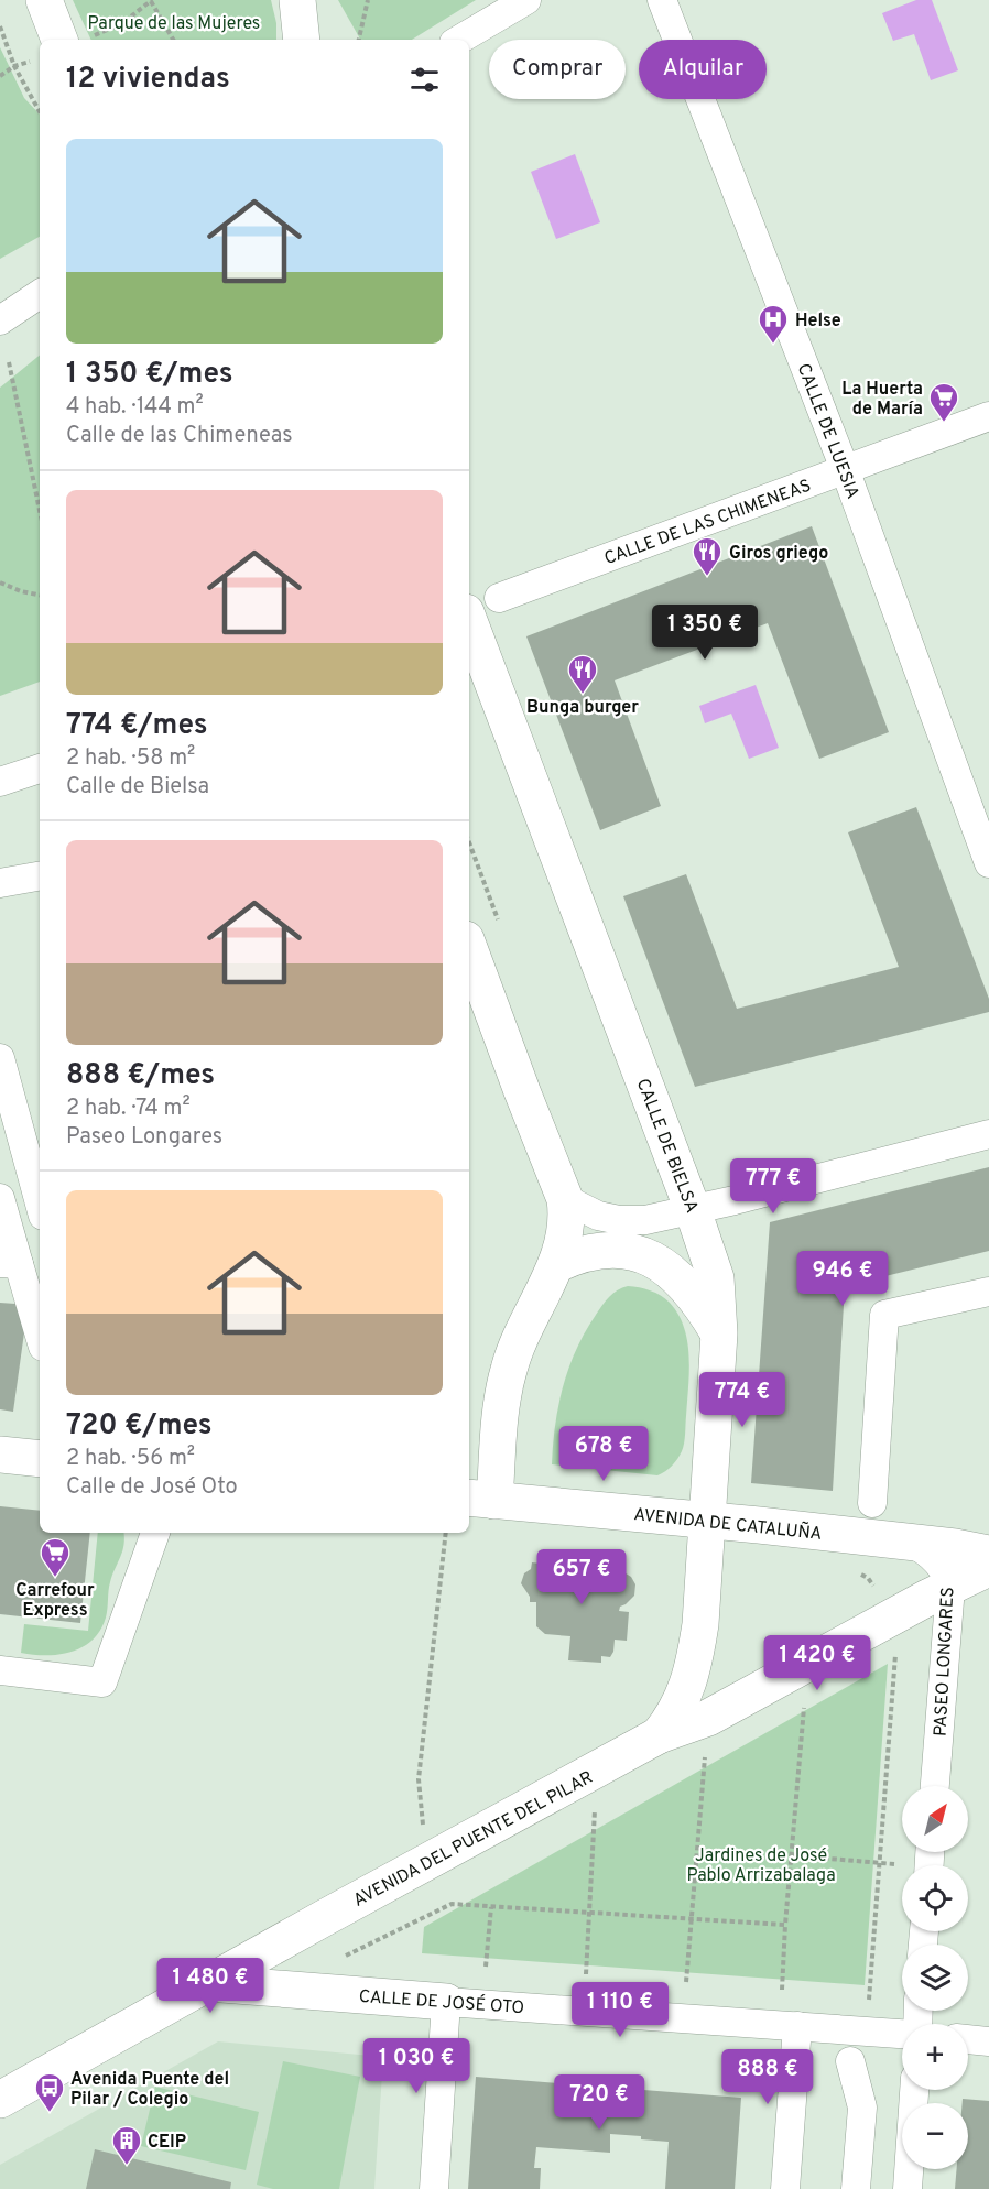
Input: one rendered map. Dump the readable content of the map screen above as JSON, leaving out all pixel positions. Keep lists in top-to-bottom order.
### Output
{
  "streets": {
    "street": [
      "CALLE DE LUESIA",
      "CALLE DE LAS CHIMENEAS",
      "CALLE DE BIELSA",
      "AVENIDA DE CATALUÑA",
      "PASEO LONGARES",
      "AVENIDA DEL PUENTE DEL PILAR",
      "CALLE DE JOSÉ OTO"
    ]
  },
  "crossings": [
    ["CALLE DE LUESIA", "CALLE DE LAS CHIMENEAS"],
    ["CALLE DE BIELSA", "AVENIDA DE CATALUÑA"],
    ["CALLE DE BIELSA", "AVENIDA DEL PUENTE DEL PILAR"],
    ["AVENIDA DE CATALUÑA", "PASEO LONGARES"],
    ["PASEO LONGARES", "AVENIDA DEL PUENTE DEL PILAR"],
    ["AVENIDA DEL PUENTE DEL PILAR", "CALLE DE JOSÉ OTO"]
  ],
  "parks": ["Parque de las Mujeres", "Jardines de José Pablo Arrizabalaga"],
  "places": {
    "hospital": ["Helse"],
    "supermarket": ["La Huerta de María", "Carrefour Express"],
    "restaurant": ["Giros griego", "Bunga burger"],
    "bus stop": ["Avenida Puente del Pilar / Colegio"],
    "building": ["CEIP"]
  },
  "north": "top right",
  "page": {
    "chip": ["Comprar", "Alquilar"],
    "heading": "12 viviendas",
    "list": [
      {
        "name": "1 350 €/mes",
        "note": "4 hab. · 144 m² · Calle de las Chimeneas"
      },
      {
        "name": "774 €/mes",
        "note": "2 hab. · 58 m² · Calle de Bielsa"
      },
      {
        "name": "888 €/mes",
        "note": "2 hab. · 74 m² · Paseo Longares"
      },
      {
        "name": "720 €/mes",
        "note": "2 hab. · 56 m² · Calle de José Oto"
      }
    ],
    "price": [
      "1 350 €",
      "777 €",
      "946 €",
      "774 €",
      "678 €",
      "657 €",
      "1 420 €",
      "1 480 €",
      "1 110 €",
      "1 030 €",
      "888 €",
      "720 €"
    ],
    "map_buttons": ["+", "−"]
  }
}
